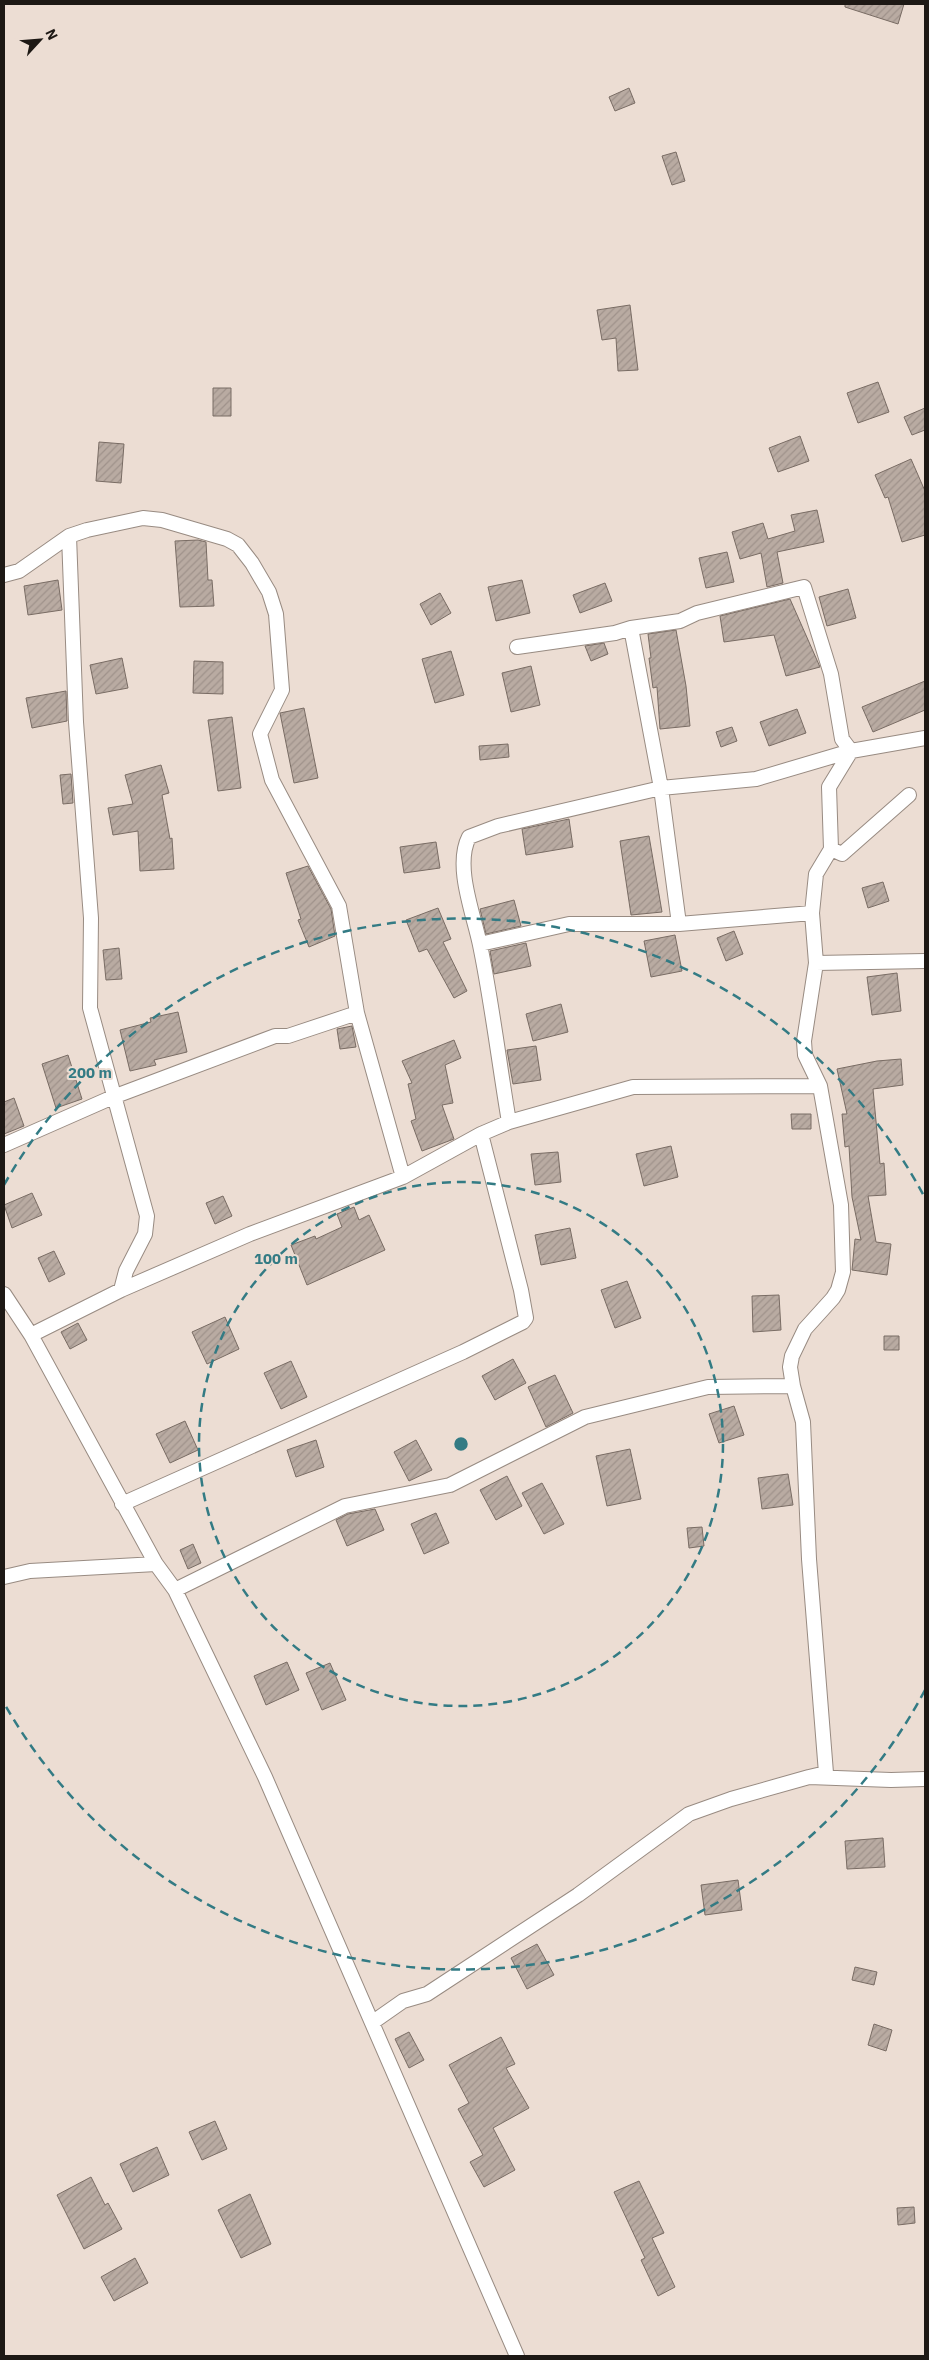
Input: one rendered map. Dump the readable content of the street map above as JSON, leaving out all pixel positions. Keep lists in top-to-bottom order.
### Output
{
  "north": "top right",
  "rings": ["200 m", "100 m"]
}
